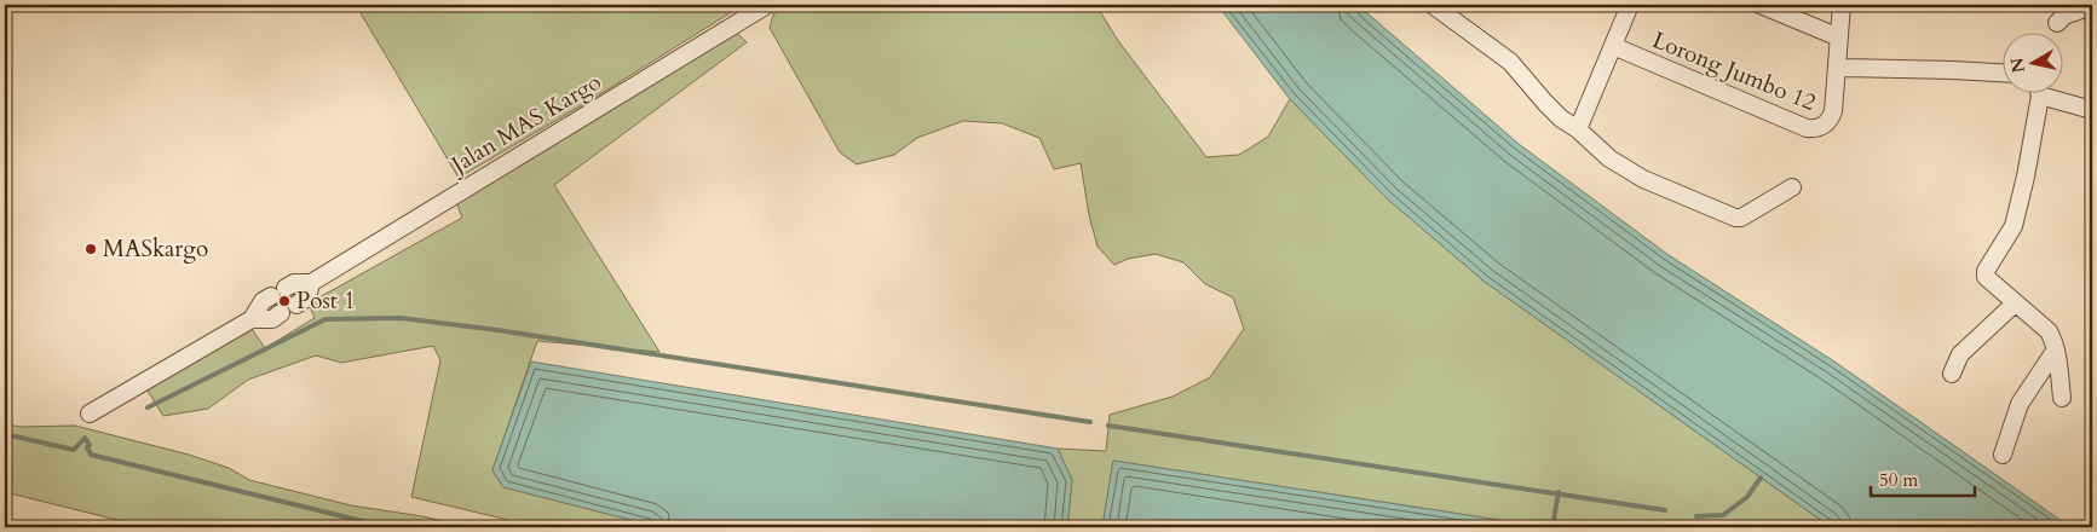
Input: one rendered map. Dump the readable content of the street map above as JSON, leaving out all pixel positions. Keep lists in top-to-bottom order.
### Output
{
  "streets": {
    "street": ["Lorong Jumbo 12", "Jalan MAS Kargo"]
  },
  "places": ["MASkargo", "Post 1"],
  "scale_bar": "50 m",
  "north": "left"
}
